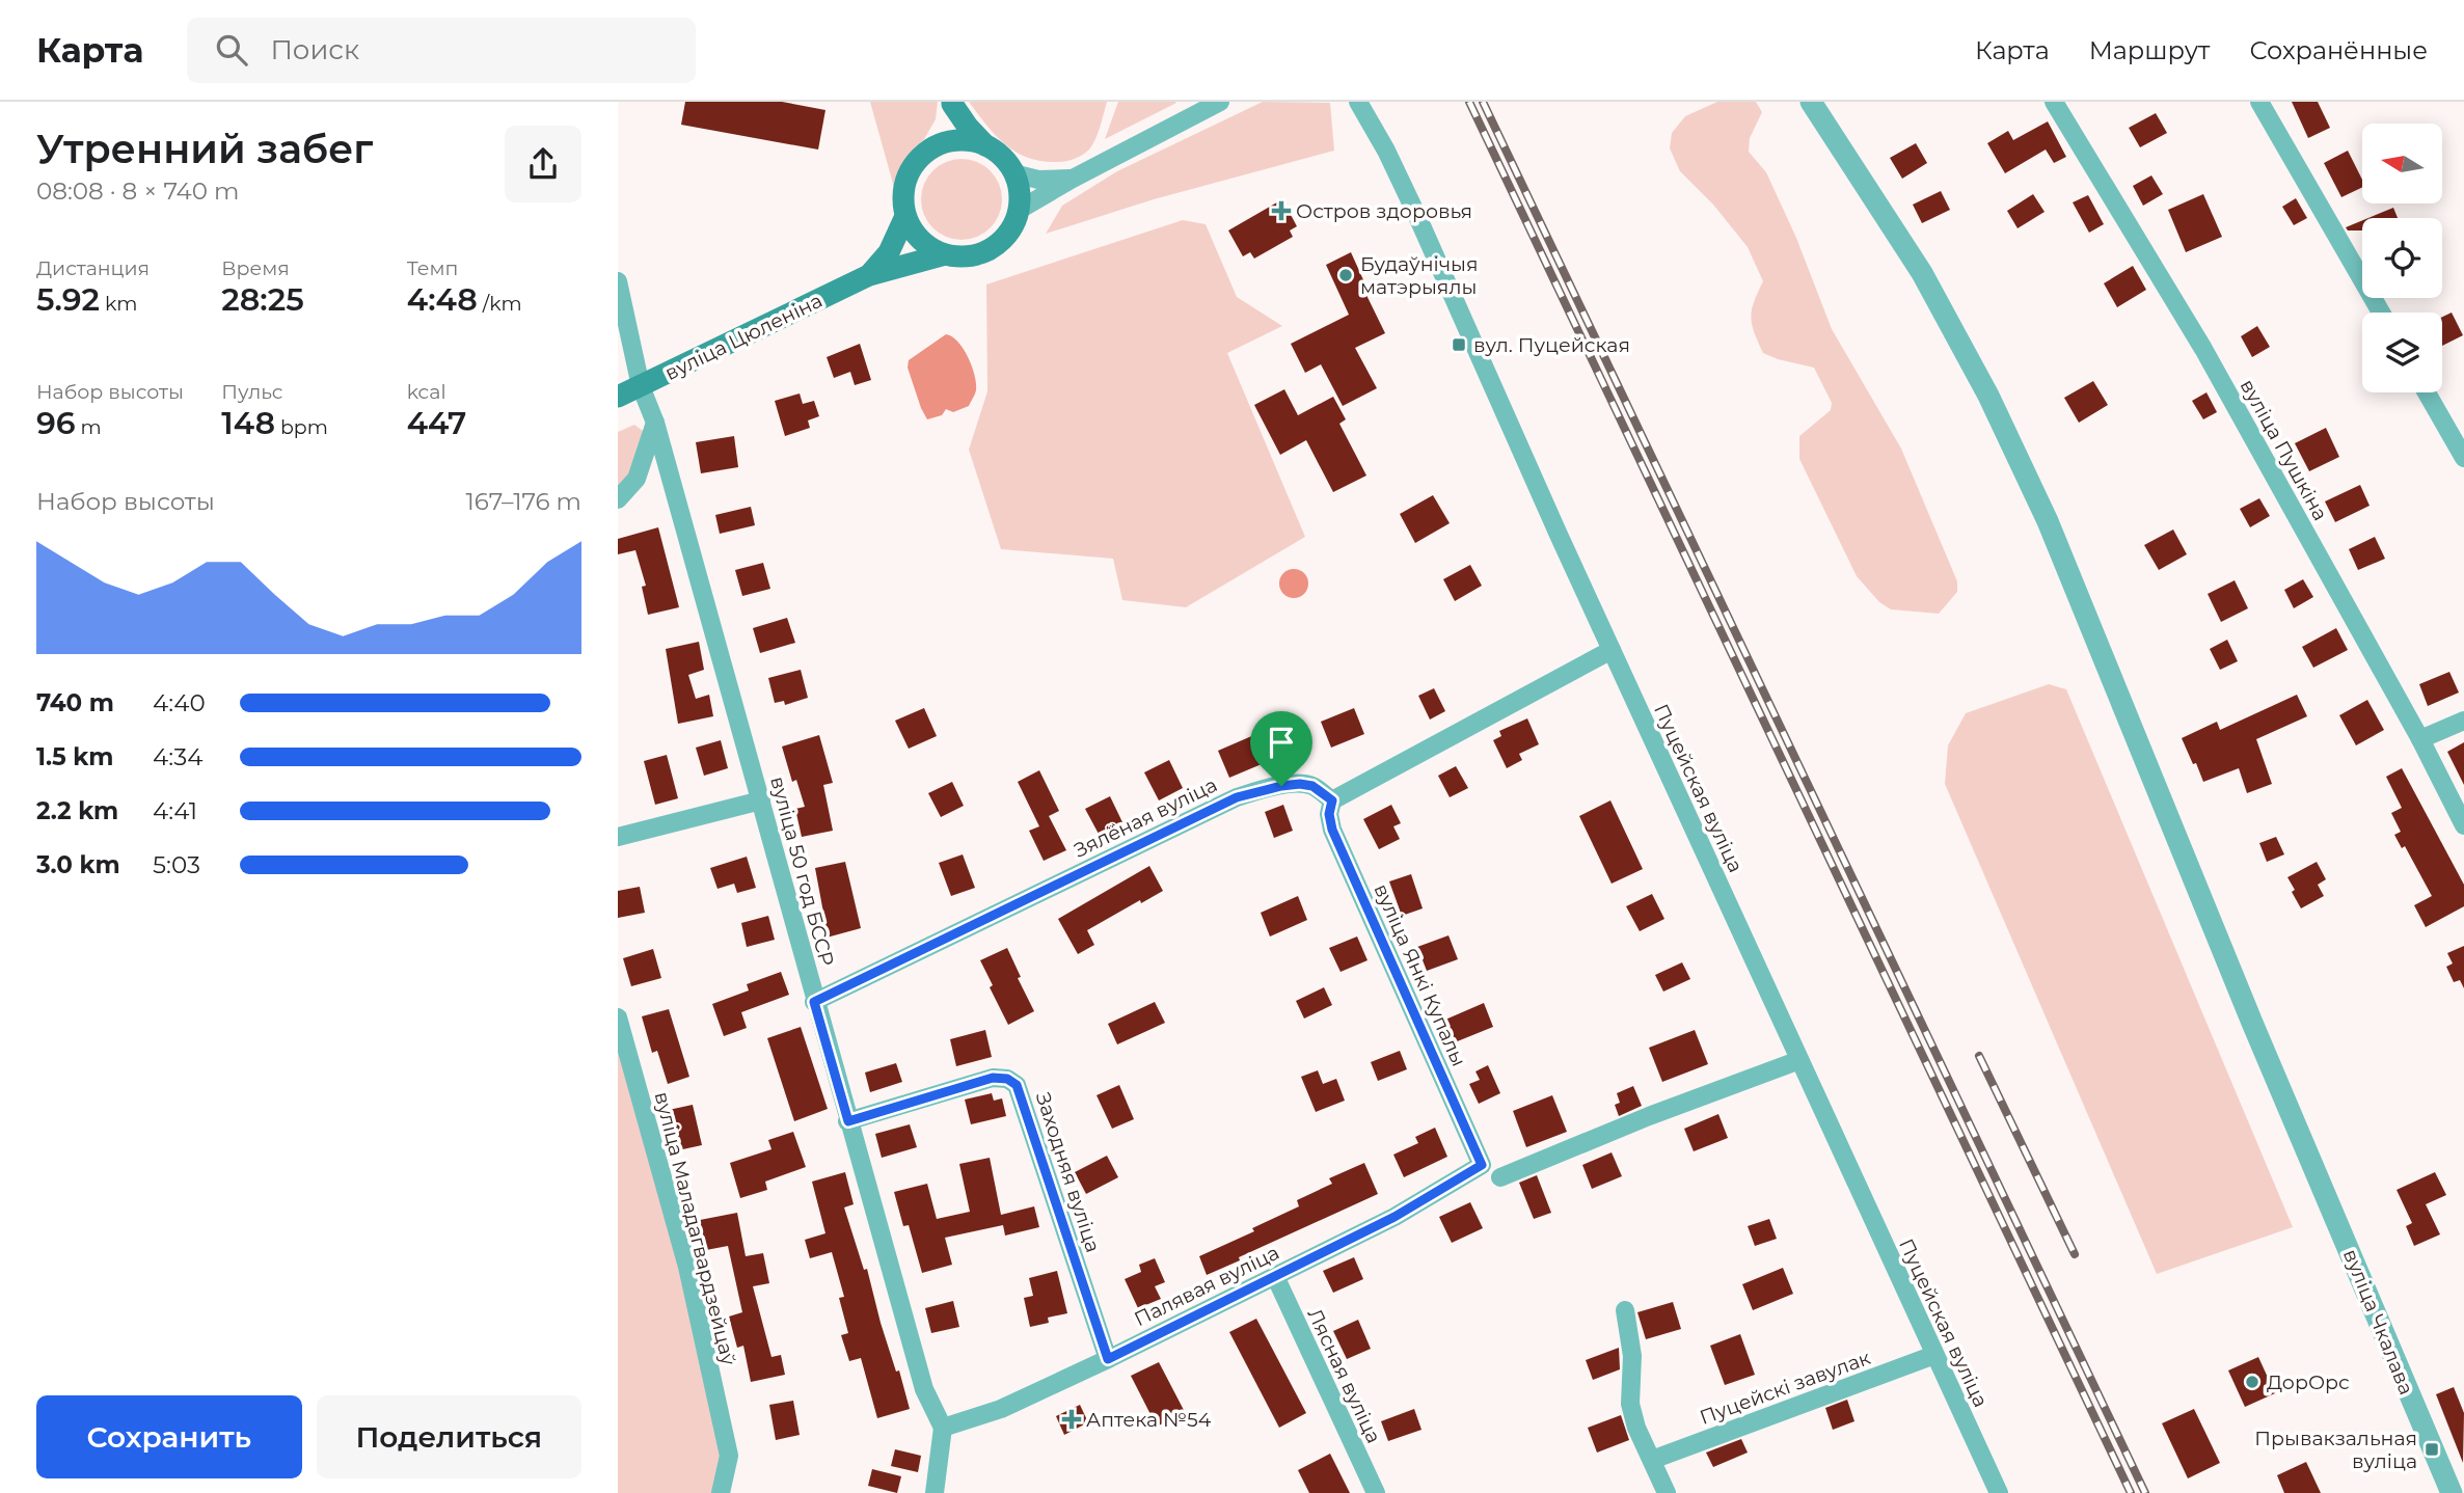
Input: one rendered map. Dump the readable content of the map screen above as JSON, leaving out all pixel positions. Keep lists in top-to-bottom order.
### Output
{
  "streets": {
    "main road": ["вуліца Цюленіна"],
    "street": [
      "вуліца Пушкіна",
      "Пуцейская вуліца",
      "Зялёная вуліца",
      "вуліца 50 год БССР",
      "вуліца Янкі Купалы",
      "Заходняя вуліца",
      "вуліца Маладагвардзейцаў",
      "Палявая вуліца",
      "вуліца Чкалава",
      "Лясная вуліца",
      "Пуцейскі завулак"
    ]
  },
  "crossings": [
    ["вуліца Цюленіна", "вуліца 50 год БССР"],
    ["Пуцейская вуліца", "Пуцейскі завулак"],
    ["Зялёная вуліца", "вуліца 50 год БССР"],
    ["Зялёная вуліца", "вуліца Янкі Купалы"],
    ["вуліца 50 год БССР", "Заходняя вуліца"],
    ["вуліца 50 год БССР", "Палявая вуліца"],
    ["вуліца Янкі Купалы", "Палявая вуліца"],
    ["Заходняя вуліца", "Палявая вуліца"],
    ["Палявая вуліца", "Лясная вуліца"]
  ],
  "places": {
    "health": ["Остров здоровья", "Аптека №54"],
    "other": ["Будаўнічыя матэрыялы", "ДорОрс"],
    "transit": ["вул. Пуцейская", "Прывакзальная вуліца"]
  },
  "north": "left",
  "page": {
    "header": "Карта",
    "search": "Поиск",
    "nav": ["Карта", "Маршрут", "Сохранённые"],
    "heading": ["Утренний забег", "08:08 · 8 × 740 m"],
    "stats": [
      ["Дистанция", "5.92 km"],
      ["Время", "28:25"],
      ["Темп", "4:48 /km"],
      ["Набор высоты", "96 m"],
      ["Пульс", "148 bpm"],
      ["kcal", "447"]
    ],
    "chart": ["Набор высоты", "167–176 m"],
    "list": [
      {
        "name": "740 m",
        "note": "4:40"
      },
      {
        "name": "1.5 km",
        "note": "4:34"
      },
      {
        "name": "2.2 km",
        "note": "4:41"
      },
      {
        "name": "3.0 km",
        "note": "5:03"
      }
    ],
    "buttons": ["Сохранить", "Поделиться"]
  }
}
